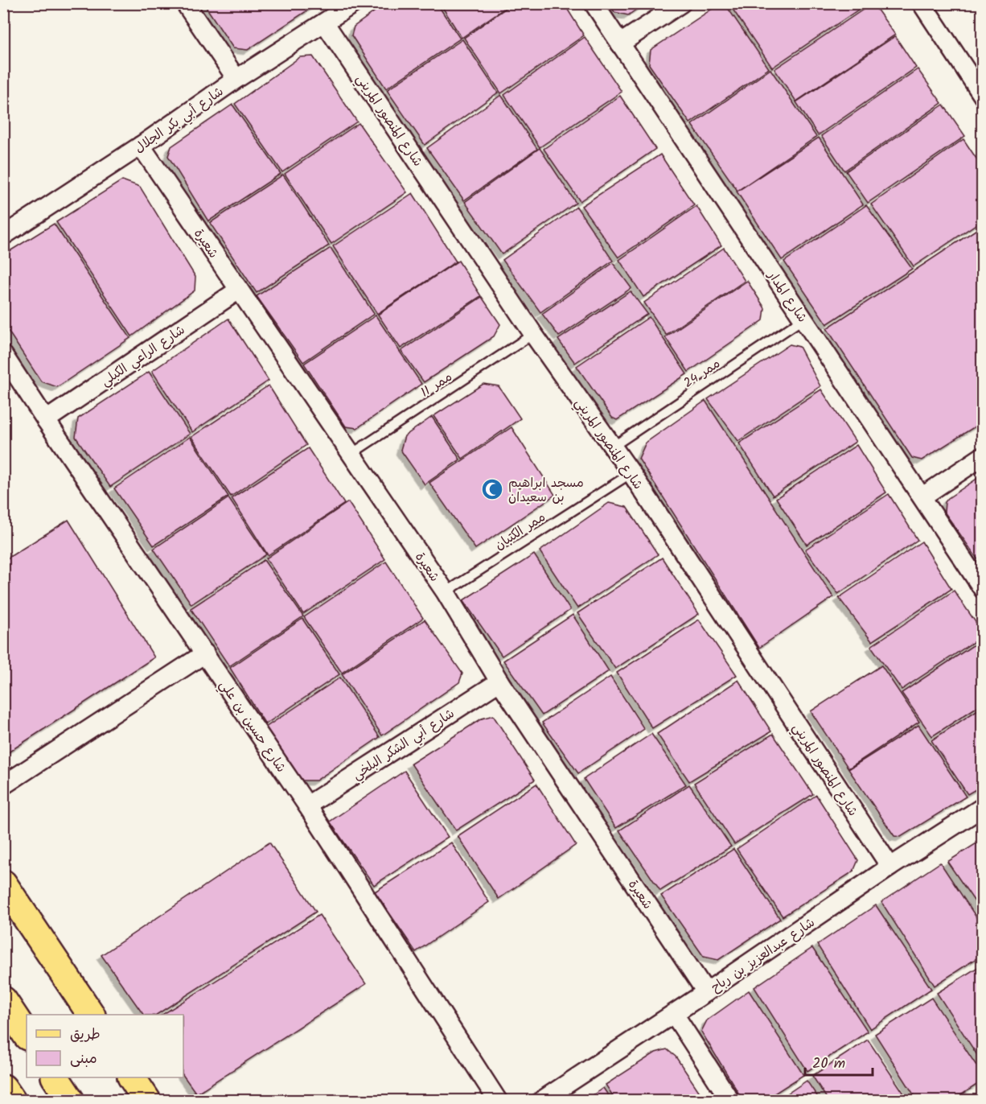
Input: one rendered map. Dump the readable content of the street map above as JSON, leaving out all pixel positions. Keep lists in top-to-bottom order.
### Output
{
  "streets": {
    "street": [
      "شارع أبي بكر الجلال",
      "شارع المنصور المريني",
      "شعيرة",
      "شارع المدار",
      "شارع الراعي الكبلي",
      "شارع حسين بن علي",
      "شارع أبي الشكر البلخي",
      "شارع عبدالعزيز بن رباح"
    ],
    "lane": ["ممر 24", "ممر 11", "ممر الكتبان"]
  },
  "crossings": [
    ["شارع أبي بكر الجلال", "شارع المنصور المريني"],
    ["شارع أبي بكر الجلال", "شعيرة"],
    ["شارع المنصور المريني", "ممر 24"],
    ["شارع المنصور المريني", "ممر 11"],
    ["شارع المنصور المريني", "ممر الكتبان"],
    ["شارع المنصور المريني", "شارع عبدالعزيز بن رباح"],
    ["شعيرة", "شارع الراعي الكبلي"],
    ["شعيرة", "ممر 11"],
    ["شعيرة", "ممر الكتبان"],
    ["شعيرة", "شارع أبي الشكر البلخي"],
    ["شعيرة", "شارع عبدالعزيز بن رباح"],
    ["شارع المدار", "ممر 24"],
    ["شارع الراعي الكبلي", "شارع حسين بن علي"],
    ["شارع حسين بن علي", "شارع أبي الشكر البلخي"]
  ],
  "places": {
    "mosque": ["مسجد ابراهيم بن سعيدان"]
  },
  "legend": ["طريق", "مبنى"],
  "scale_bar": "20 m"
}
